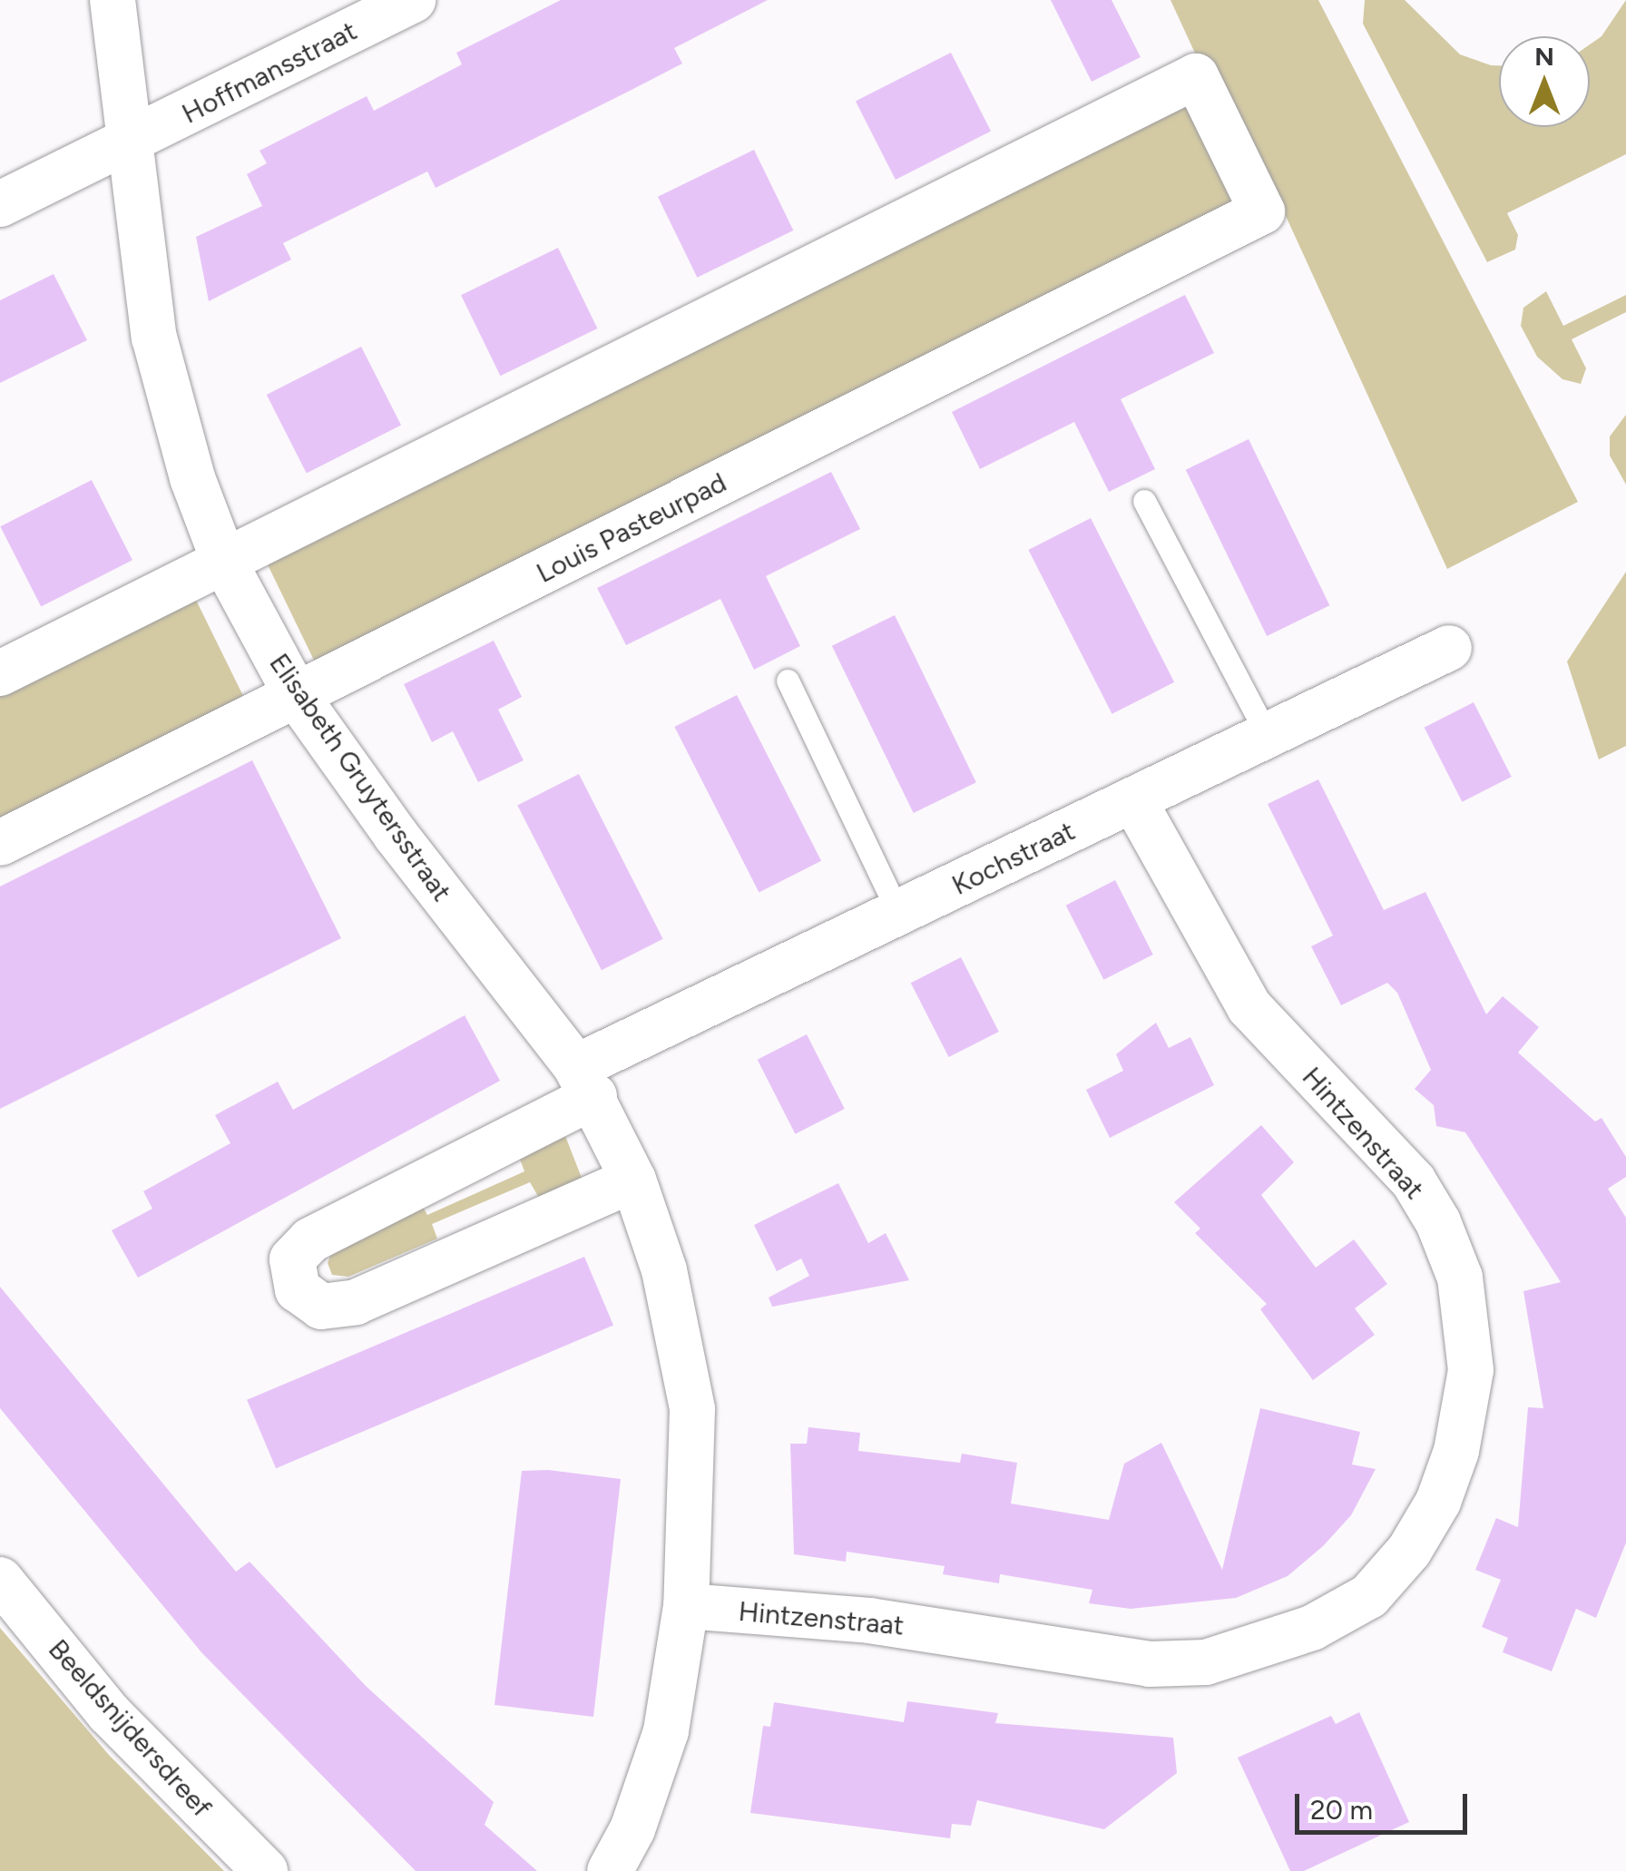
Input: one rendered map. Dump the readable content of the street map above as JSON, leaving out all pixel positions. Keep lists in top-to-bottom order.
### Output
{
  "streets": {
    "street": [
      "Hoffmansstraat",
      "Louis Pasteurpad",
      "Elisabeth Gruytersstraat",
      "Kochstraat",
      "Hintzenstraat",
      "Beeldsnijdersdreef"
    ]
  },
  "crossings": [
    ["Hoffmansstraat", "Elisabeth Gruytersstraat"],
    ["Louis Pasteurpad", "Elisabeth Gruytersstraat"],
    ["Elisabeth Gruytersstraat", "Kochstraat"],
    ["Elisabeth Gruytersstraat", "Hintzenstraat"],
    ["Kochstraat", "Hintzenstraat"]
  ],
  "scale_bar": "20 m",
  "north": "top"
}
